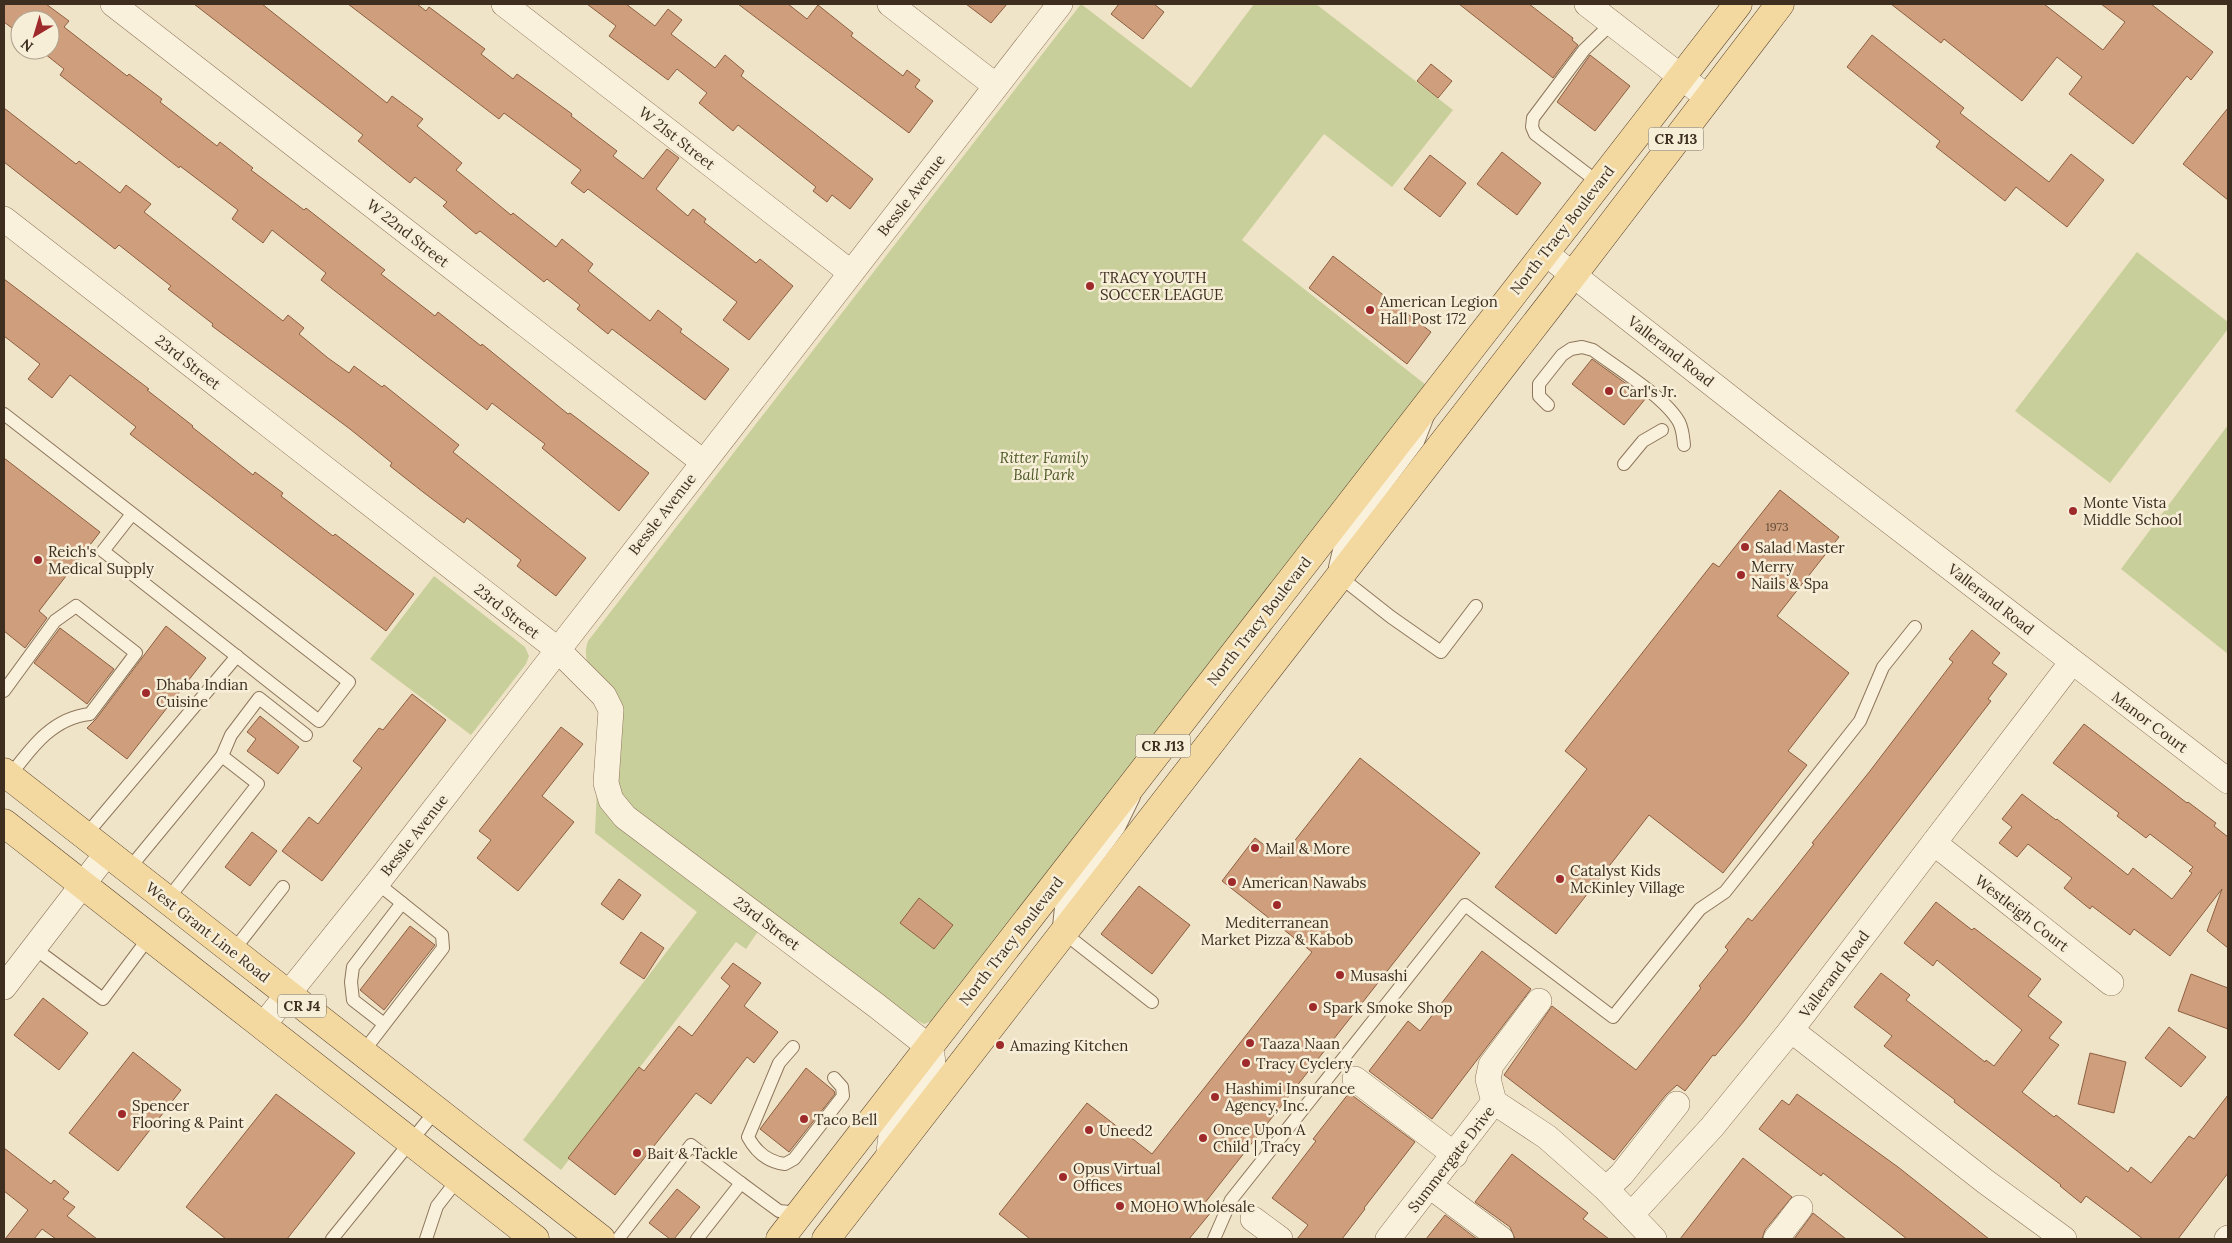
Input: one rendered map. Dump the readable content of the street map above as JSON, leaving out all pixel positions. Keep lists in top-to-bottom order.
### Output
{
  "streets": {
    "main road": [
      "CR J13",
      "North Tracy Boulevard",
      "West Grant Line Road",
      "CR J4"
    ],
    "street": [
      "W 21st Street",
      "Bessle Avenue",
      "W 22nd Street",
      "Vallerand Road",
      "23rd Street",
      "Manor Court",
      "Westleigh Court",
      "Summergate Drive"
    ]
  },
  "crossings": [
    ["W 21st Street", "Bessle Avenue"],
    ["CR J13", "Vallerand Road"],
    ["Bessle Avenue", "W 22nd Street"],
    ["Bessle Avenue", "23rd Street"],
    ["Bessle Avenue", "West Grant Line Road"],
    ["Bessle Avenue", "CR J4"],
    ["North Tracy Boulevard", "Vallerand Road"],
    ["North Tracy Boulevard", "23rd Street"],
    ["Vallerand Road", "Manor Court"],
    ["Vallerand Road", "Westleigh Court"],
    ["Vallerand Road", "Summergate Drive"]
  ],
  "parks": ["Ritter Family Ball Park"],
  "places": [
    "TRACY YOUTH SOCCER LEAGUE",
    "American Legion Hall Post 172",
    "Carl's Jr.",
    "Monte Vista Middle School",
    "Salad Master",
    "Reich's Medical Supply",
    "Merry Nails & Spa",
    "Dhaba Indian Cuisine",
    "Mail & More",
    "Catalyst Kids McKinley Village",
    "American Nawabs",
    "Mediterranean Market Pizza & Kabob",
    "Musashi",
    "Spark Smoke Shop",
    "Taaza Naan",
    "Amazing Kitchen",
    "Tracy Cyclery",
    "Hashimi Insurance Agency, Inc.",
    "Spencer Flooring & Paint",
    "Taco Bell",
    "Uneed2",
    "Once Upon A Child | Tracy",
    "Bait & Tackle",
    "Opus Virtual Offices",
    "MOHO Wholesale"
  ],
  "house_numbers": ["1973"],
  "north": "bottom left"
}
